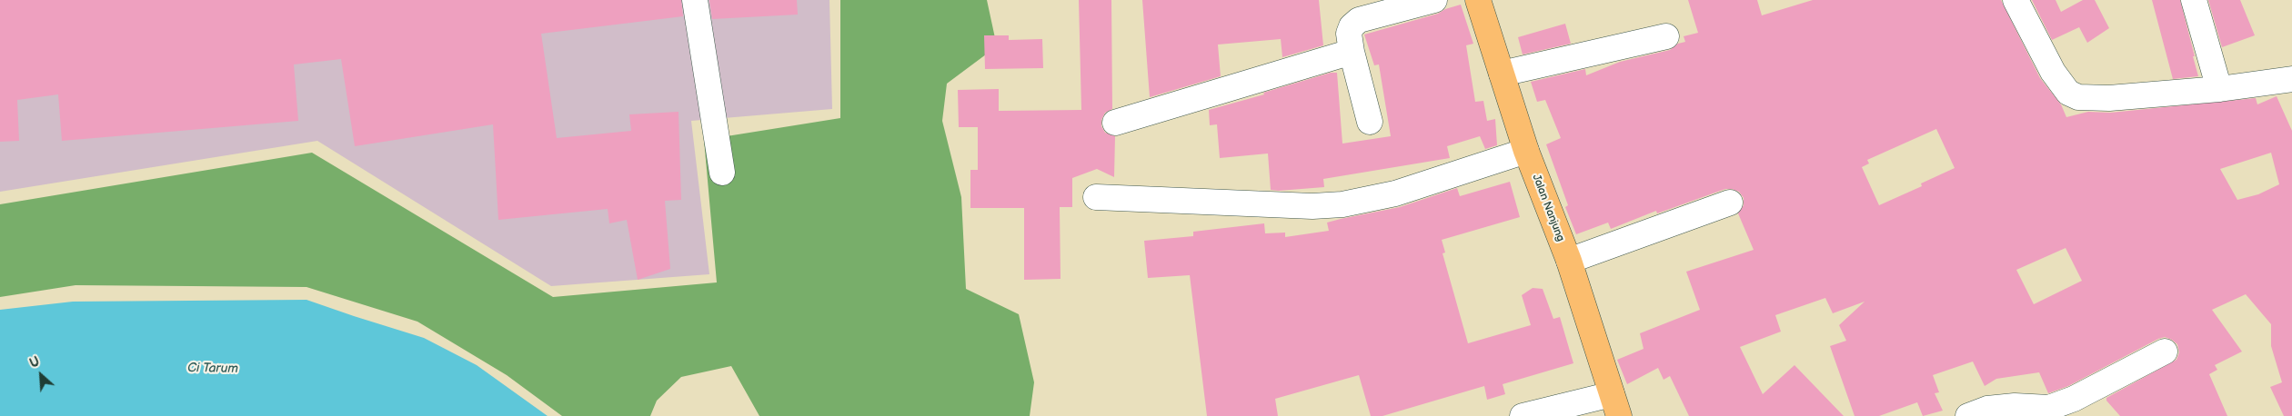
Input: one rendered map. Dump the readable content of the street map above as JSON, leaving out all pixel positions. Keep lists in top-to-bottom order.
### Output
{
  "streets": {
    "main road": ["Jalan Nanjung"]
  },
  "water": ["Ci Tarum"],
  "north": "top left"
}
